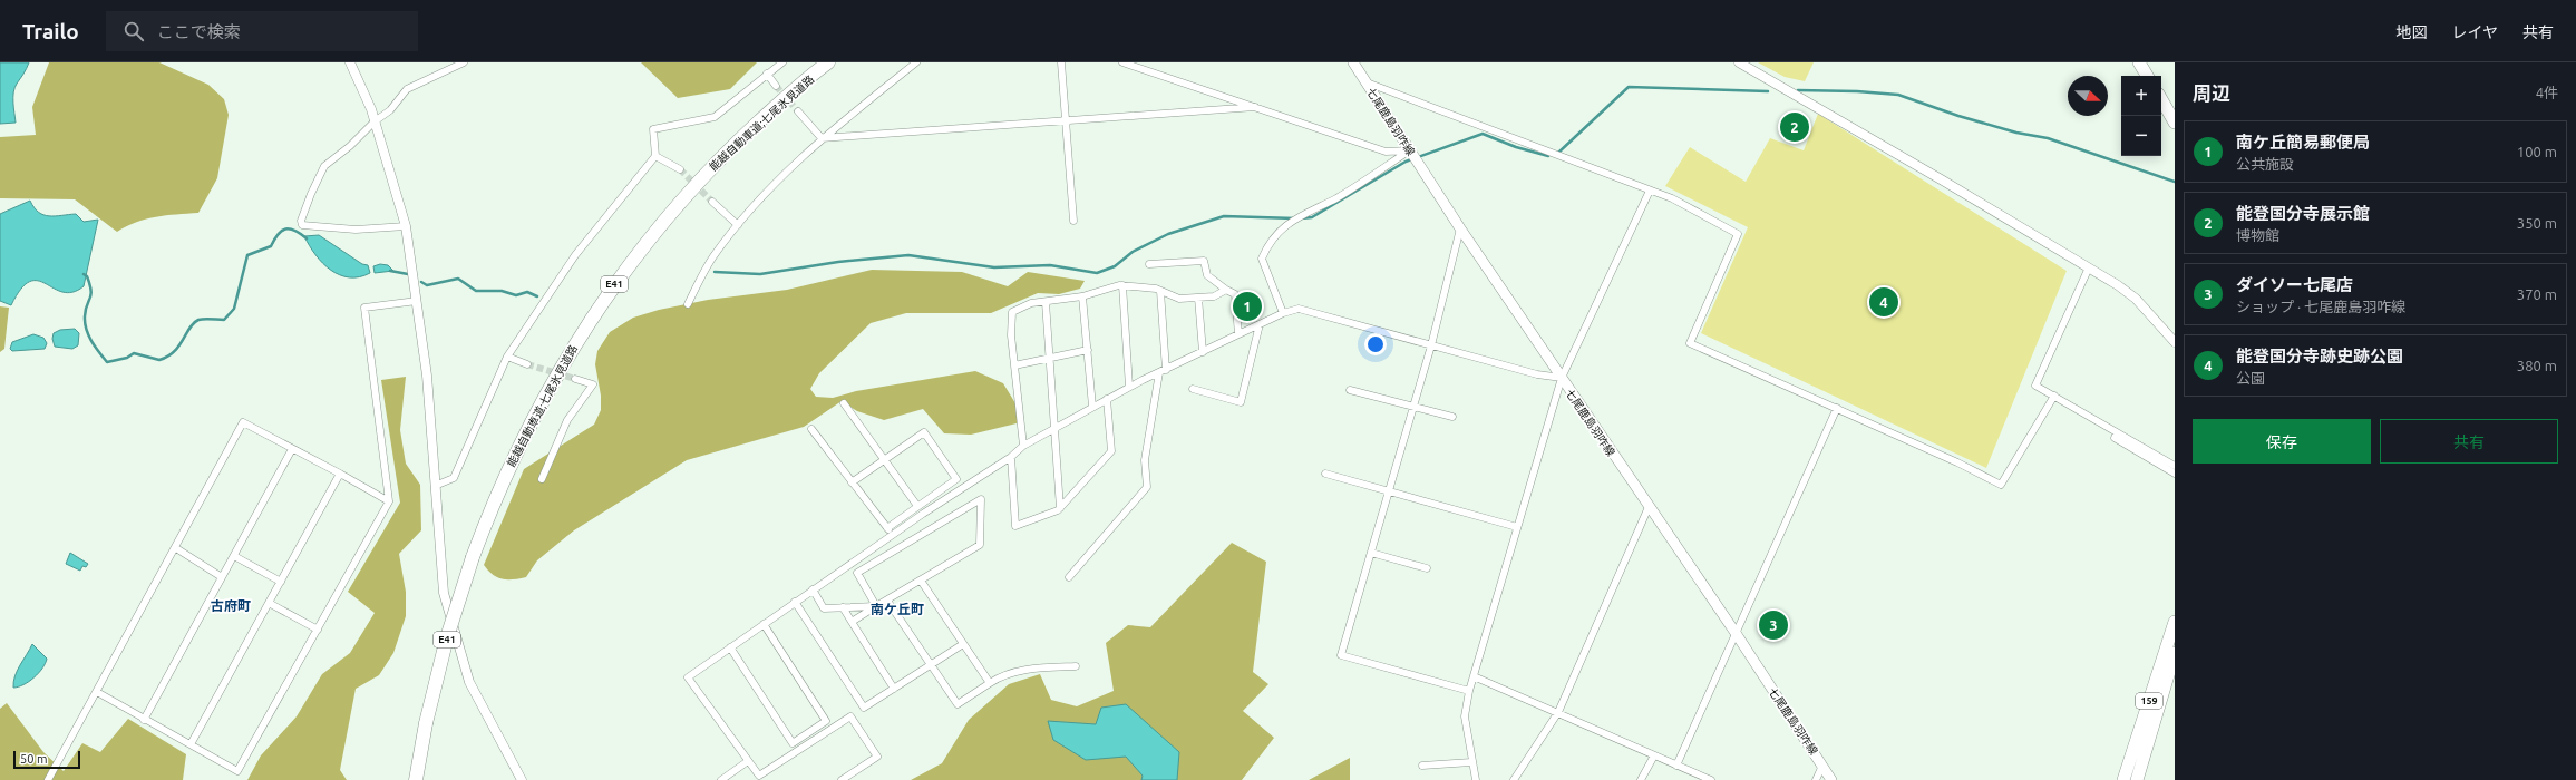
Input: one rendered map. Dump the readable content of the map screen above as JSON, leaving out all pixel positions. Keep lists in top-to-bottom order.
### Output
{
  "streets": {
    "highway": ["能越自動車道;七尾氷見道路", "E41", "159"],
    "main road": ["七尾鹿島羽咋線"]
  },
  "districts": ["古府町", "南ケ丘町"],
  "scale_bar": "50 m",
  "north": "right",
  "page": {
    "header": "Trailo",
    "search": "ここで検索",
    "nav": ["地図", "レイヤ", "共有"],
    "heading": ["周辺", "4件"],
    "map_buttons": ["+", "−"],
    "pins": [
      "2",
      "4",
      "1",
      "3"
    ],
    "list": [
      {
        "mark": "1",
        "name": "南ケ丘簡易郵便局",
        "note": "公共施設",
        "value": "100 m"
      },
      {
        "mark": "2",
        "name": "能登国分寺展示館",
        "note": "博物館",
        "value": "350 m"
      },
      {
        "mark": "3",
        "name": "ダイソー七尾店",
        "note": "ショップ · 七尾鹿島羽咋線",
        "value": "370 m"
      },
      {
        "mark": "4",
        "name": "能登国分寺跡史跡公園",
        "note": "公園",
        "value": "380 m"
      }
    ],
    "buttons": ["保存", "共有"],
    "scale": "50 m"
  }
}
